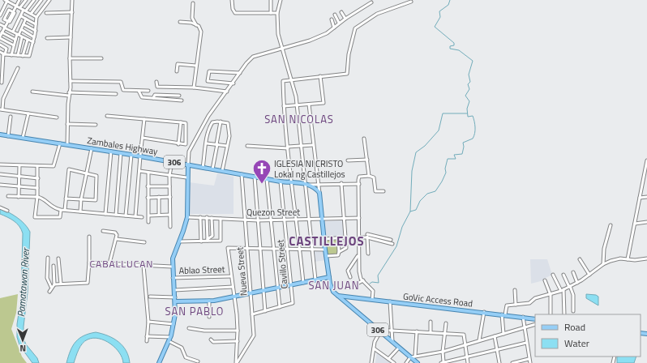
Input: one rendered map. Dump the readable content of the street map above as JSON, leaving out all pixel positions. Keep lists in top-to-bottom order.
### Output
{
  "streets": {
    "main road": ["Zambales Highway", "306", "GoVic Access Road"],
    "street": [
      "Quezon Street",
      "Cavillo Street",
      "Ablao Street",
      "Nueva Street"
    ]
  },
  "crossings": [
    ["Zambales Highway", "Cavillo Street"],
    ["Zambales Highway", "Nueva Street"],
    ["306", "Quezon Street"],
    ["306", "GoVic Access Road"],
    ["Quezon Street", "Cavillo Street"],
    ["Quezon Street", "Nueva Street"],
    ["Cavillo Street", "Nueva Street"]
  ],
  "districts": [
    "SAN NICOLAS",
    "CASTILLEJOS",
    "CABALLUCAN",
    "SAN JUAN",
    "SAN PABLO"
  ],
  "water": ["Pamatawan River"],
  "places": {
    "church": ["IGLESIA NI CRISTO Lokal ng Castillejos"]
  },
  "legend": ["Road", "Water"],
  "north": "bottom"
}
